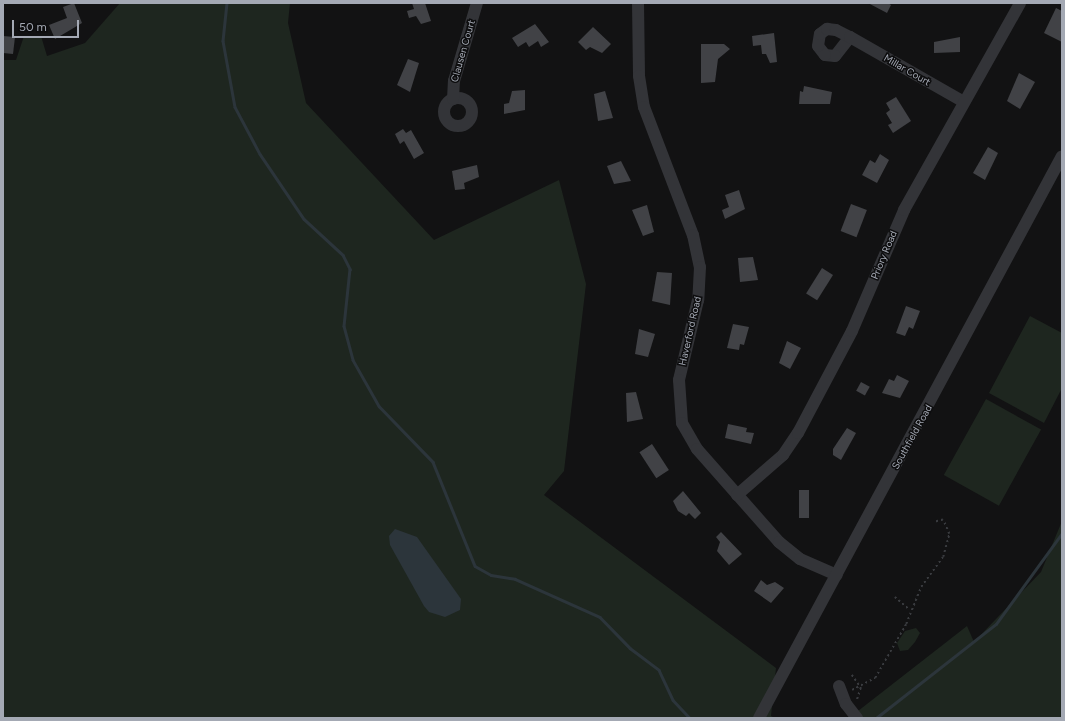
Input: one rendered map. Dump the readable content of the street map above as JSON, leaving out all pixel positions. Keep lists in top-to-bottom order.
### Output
{
  "streets": {
    "street": [
      "Clausen Court",
      "Millar Court",
      "Priory Road",
      "Haverford Road",
      "Southfield Road"
    ]
  },
  "crossings": [
    ["Millar Court", "Priory Road"],
    ["Priory Road", "Haverford Road"],
    ["Haverford Road", "Southfield Road"]
  ],
  "scale_bar": "50 m"
}
